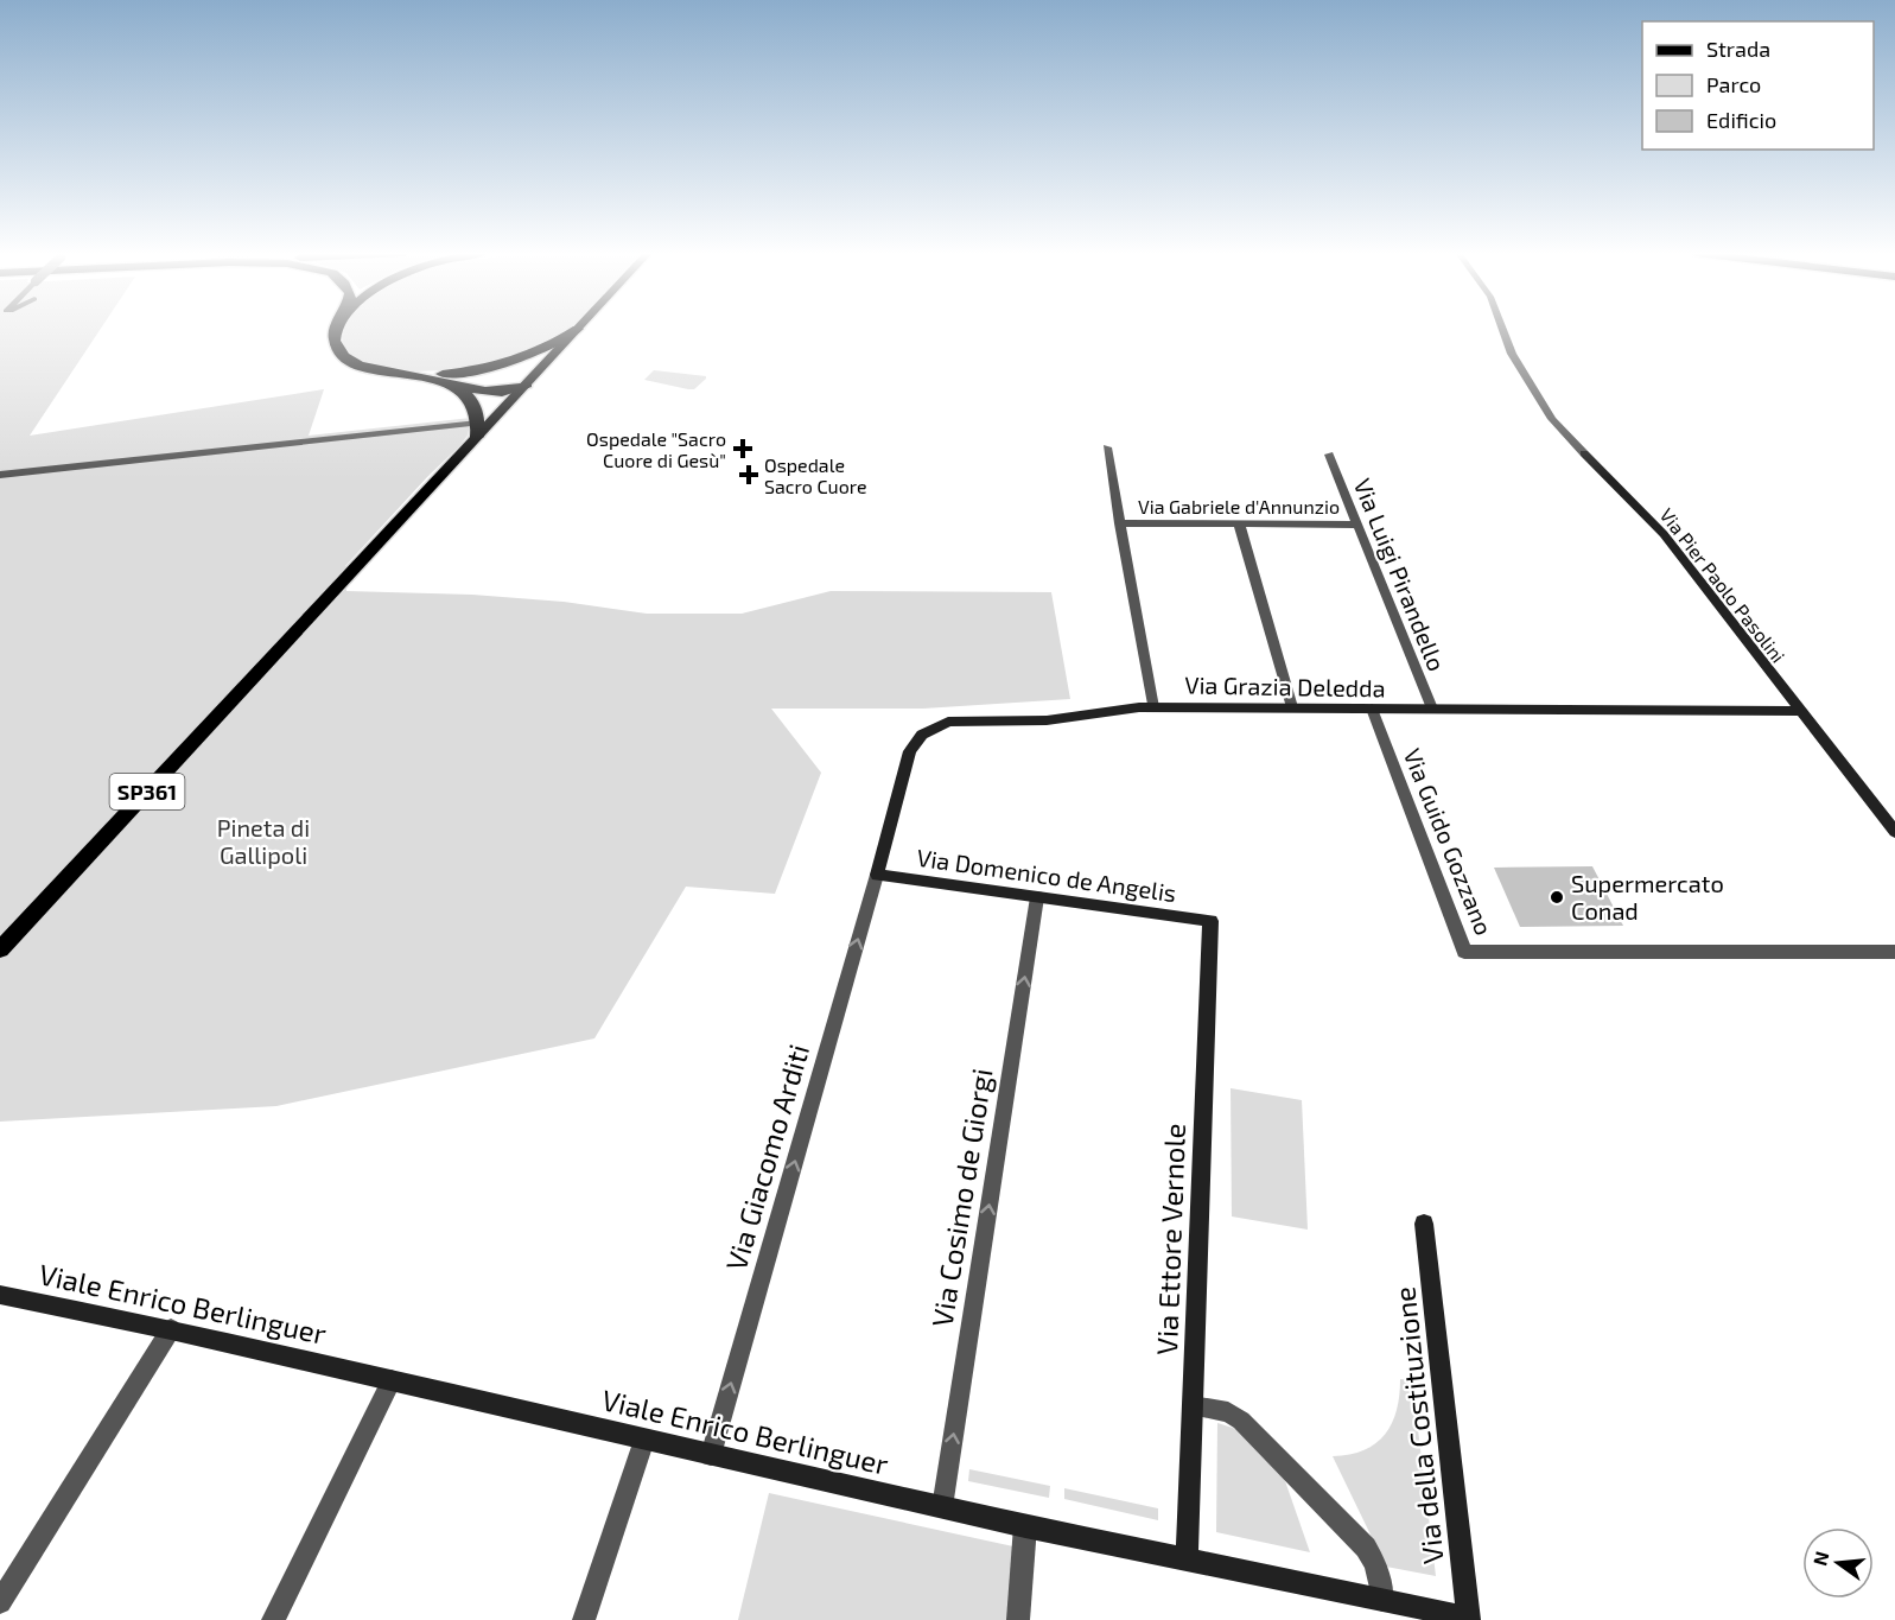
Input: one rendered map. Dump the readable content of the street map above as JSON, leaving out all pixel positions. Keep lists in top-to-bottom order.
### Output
{
  "streets": {
    "main road": ["SP361"],
    "street": [
      "Via Gabriele d'Annunzio",
      "Via Luigi Pirandello",
      "Via Pier Paolo Pasolini",
      "Via Grazia Deledda",
      "Via Guido Gozzano",
      "Via Domenico de Angelis",
      "Via Giacomo Arditi",
      "Via Cosimo de Giorgi",
      "Via Ettore Vernole",
      "Viale Enrico Berlinguer",
      "Via della Costituzione"
    ]
  },
  "crossings": [
    ["Via Gabriele d'Annunzio", "Via Luigi Pirandello"],
    ["Via Luigi Pirandello", "Via Grazia Deledda"],
    ["Via Pier Paolo Pasolini", "Via Grazia Deledda"],
    ["Via Grazia Deledda", "Via Guido Gozzano"],
    ["Via Grazia Deledda", "Via Domenico de Angelis"],
    ["Via Grazia Deledda", "Via Giacomo Arditi"],
    ["Via Domenico de Angelis", "Via Giacomo Arditi"],
    ["Via Domenico de Angelis", "Via Cosimo de Giorgi"],
    ["Via Domenico de Angelis", "Via Ettore Vernole"],
    ["Via Giacomo Arditi", "Viale Enrico Berlinguer"],
    ["Via Cosimo de Giorgi", "Viale Enrico Berlinguer"],
    ["Via Ettore Vernole", "Viale Enrico Berlinguer"],
    ["Viale Enrico Berlinguer", "Via della Costituzione"]
  ],
  "one_way": ["Via Giacomo Arditi", "Via Cosimo de Giorgi"],
  "parks": ["Pineta di Gallipoli"],
  "places": {
    "health": ["Ospedale \"Sacro Cuore di Gesù\"", "Ospedale Sacro Cuore"],
    "other": ["Supermercato Conad"]
  },
  "legend": ["Strada", "Parco", "Edificio"],
  "north": "left"
}
